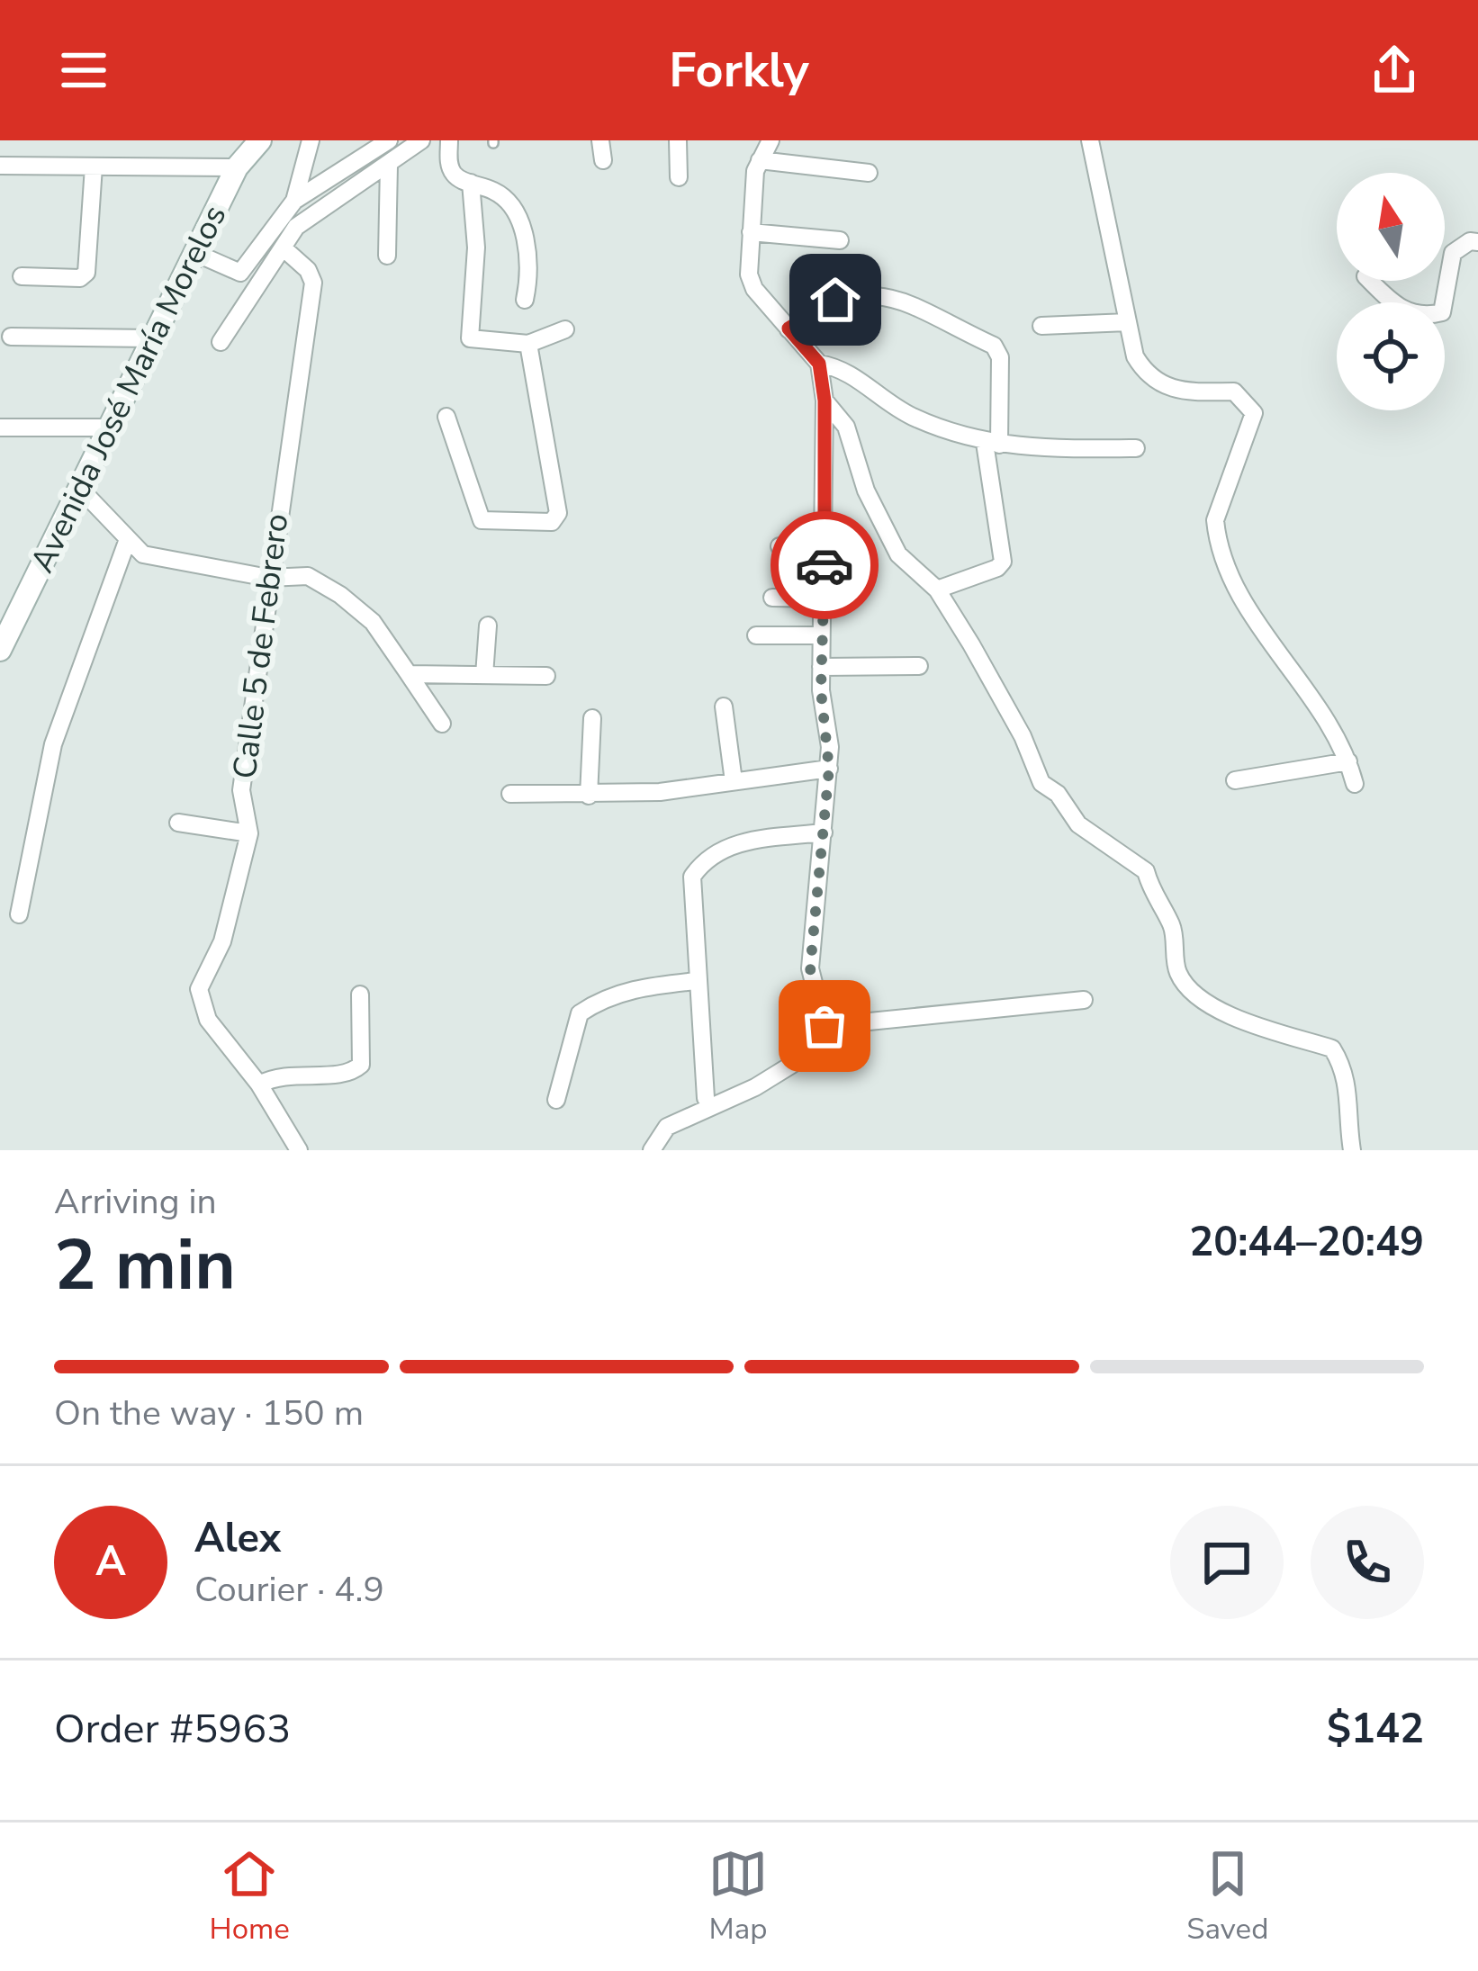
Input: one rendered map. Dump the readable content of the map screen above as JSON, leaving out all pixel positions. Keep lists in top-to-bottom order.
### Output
{
  "streets": {
    "main road": ["Avenida José María Morelos"],
    "street": ["Calle 5 de Febrero"]
  },
  "north": "top",
  "page": {
    "header": "Forkly",
    "heading": ["2 min", "Arriving in", "20:44–20:49"],
    "panel": [
      "Alex",
      "Courier · 4.9",
      "Order #5963",
      "$142"
    ],
    "bar": "On the way · 150 m",
    "round": "A",
    "tabs": ["Home", "Map", "Saved"]
  }
}
